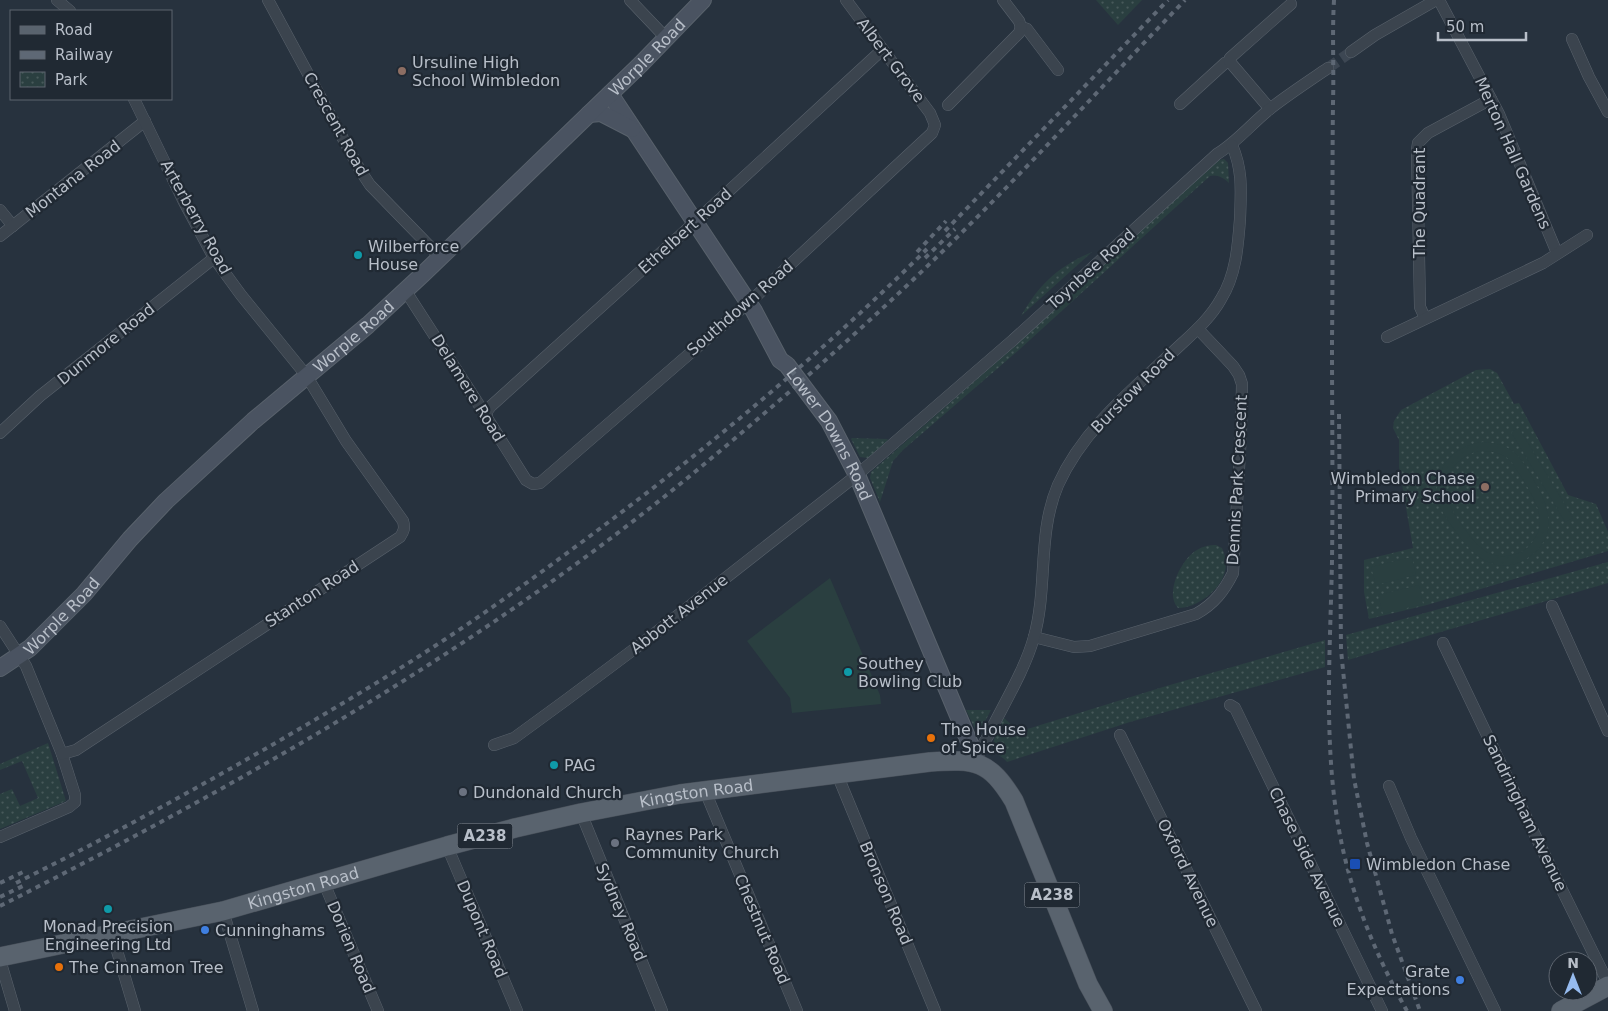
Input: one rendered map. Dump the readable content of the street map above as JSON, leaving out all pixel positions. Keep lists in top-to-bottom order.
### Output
{
  "streets": {
    "main road": [
      "Worple Road",
      "Lower Downs Road",
      "Kingston Road",
      "A238"
    ],
    "street": [
      "Albert Grove",
      "Crescent Road",
      "Merton Hall Gardens",
      "Montana Road",
      "The Quadrant",
      "Arterberry Road",
      "Ethelbert Road",
      "Toynbee Road",
      "Southdown Road",
      "Dunmore Road",
      "Delamere Road",
      "Burstow Road",
      "Dennis Park Crescent",
      "Stanton Road",
      "Abbott Avenue",
      "Sandringham Avenue",
      "Chase Side Avenue",
      "Oxford Avenue",
      "Bronson Road",
      "Sydney Road",
      "Dupont Road",
      "Chestnut Road",
      "Dorien Road"
    ]
  },
  "crossings": [
    ["Worple Road", "Crescent Road"],
    ["Worple Road", "Arterberry Road"],
    ["Worple Road", "Delamere Road"],
    ["Worple Road", "Lower Downs Road"],
    ["Worple Road", "Stanton Road"],
    ["Albert Grove", "Ethelbert Road"],
    ["Albert Grove", "Southdown Road"],
    ["Merton Hall Gardens", "The Quadrant"],
    ["Montana Road", "Arterberry Road"],
    ["Arterberry Road", "Dunmore Road"],
    ["Arterberry Road", "Stanton Road"],
    ["Ethelbert Road", "Delamere Road"],
    ["Ethelbert Road", "Lower Downs Road"],
    ["Toynbee Road", "Burstow Road"],
    ["Toynbee Road", "Lower Downs Road"],
    ["Toynbee Road", "Abbott Avenue"],
    ["Southdown Road", "Delamere Road"],
    ["Southdown Road", "Lower Downs Road"],
    ["Burstow Road", "Lower Downs Road"],
    ["Burstow Road", "Dennis Park Crescent"],
    ["Burstow Road", "Kingston Road"],
    ["Lower Downs Road", "Abbott Avenue"],
    ["Lower Downs Road", "Kingston Road"],
    ["Kingston Road", "Bronson Road"],
    ["Kingston Road", "Sydney Road"],
    ["Kingston Road", "Dupont Road"],
    ["Kingston Road", "Chestnut Road"],
    ["Kingston Road", "Dorien Road"]
  ],
  "places": {
    "other": [
      "Ursuline High School Wimbledon",
      "Wilberforce House",
      "Wimbledon Chase Primary School",
      "Southey Bowling Club",
      "The House of Spice",
      "PAG",
      "Dundonald Church",
      "Raynes Park Community Church",
      "Monad Precision Engineering Ltd",
      "Cunninghams",
      "The Cinnamon Tree",
      "Grate Expectations"
    ],
    "transit": ["Wimbledon Chase"]
  },
  "legend": ["Road", "Railway", "Park"],
  "scale_bar": "50 m",
  "north": "top"
}
